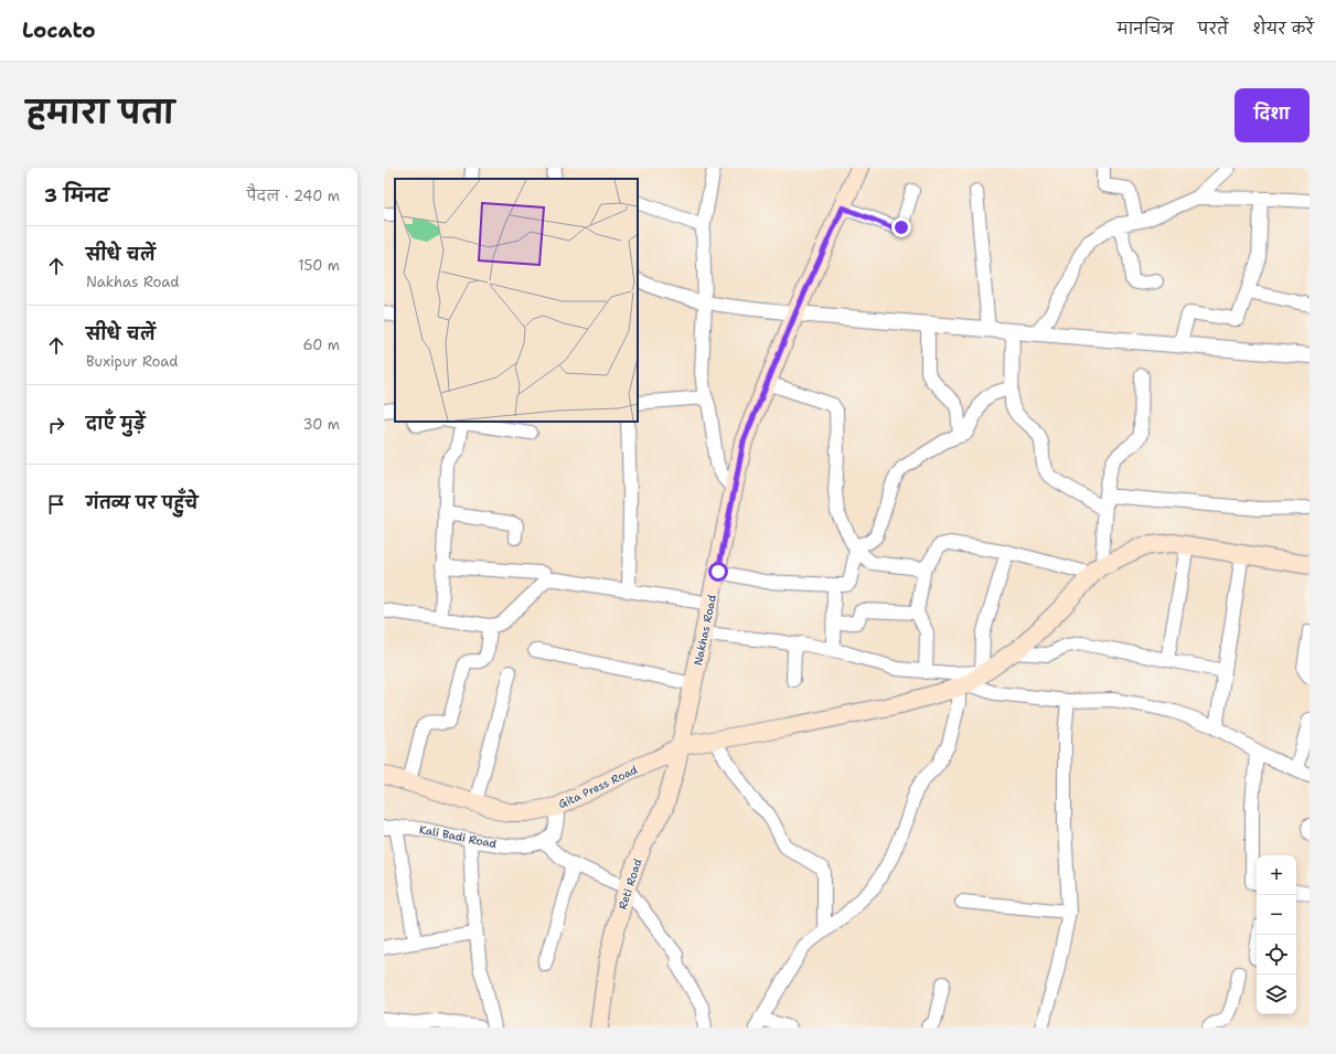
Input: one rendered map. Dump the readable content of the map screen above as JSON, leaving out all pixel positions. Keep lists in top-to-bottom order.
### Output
{
  "streets": {
    "main road": ["Nakhas Road", "Gita Press Road", "Reti Road"],
    "street": ["Kali Badi Road"]
  },
  "crossings": [
    ["Nakhas Road", "Gita Press Road"],
    ["Nakhas Road", "Reti Road"],
    ["Gita Press Road", "Reti Road"]
  ],
  "page": {
    "header": "Locato",
    "nav": ["मानचित्र", "परतें", "शेयर करें"],
    "title": "हमारा पता",
    "buttons": "दिशा",
    "heading": ["3 मिनट", "पैदल · 240 m"],
    "list": [
      ["सीधे चलें", "Nakhas Road", "150 m"],
      ["सीधे चलें", "Buxipur Road", "60 m"],
      ["दाएँ मुड़ें", "30 m"],
      "गंतव्य पर पहुँचे"
    ],
    "map_buttons": ["+", "−"]
  }
}
